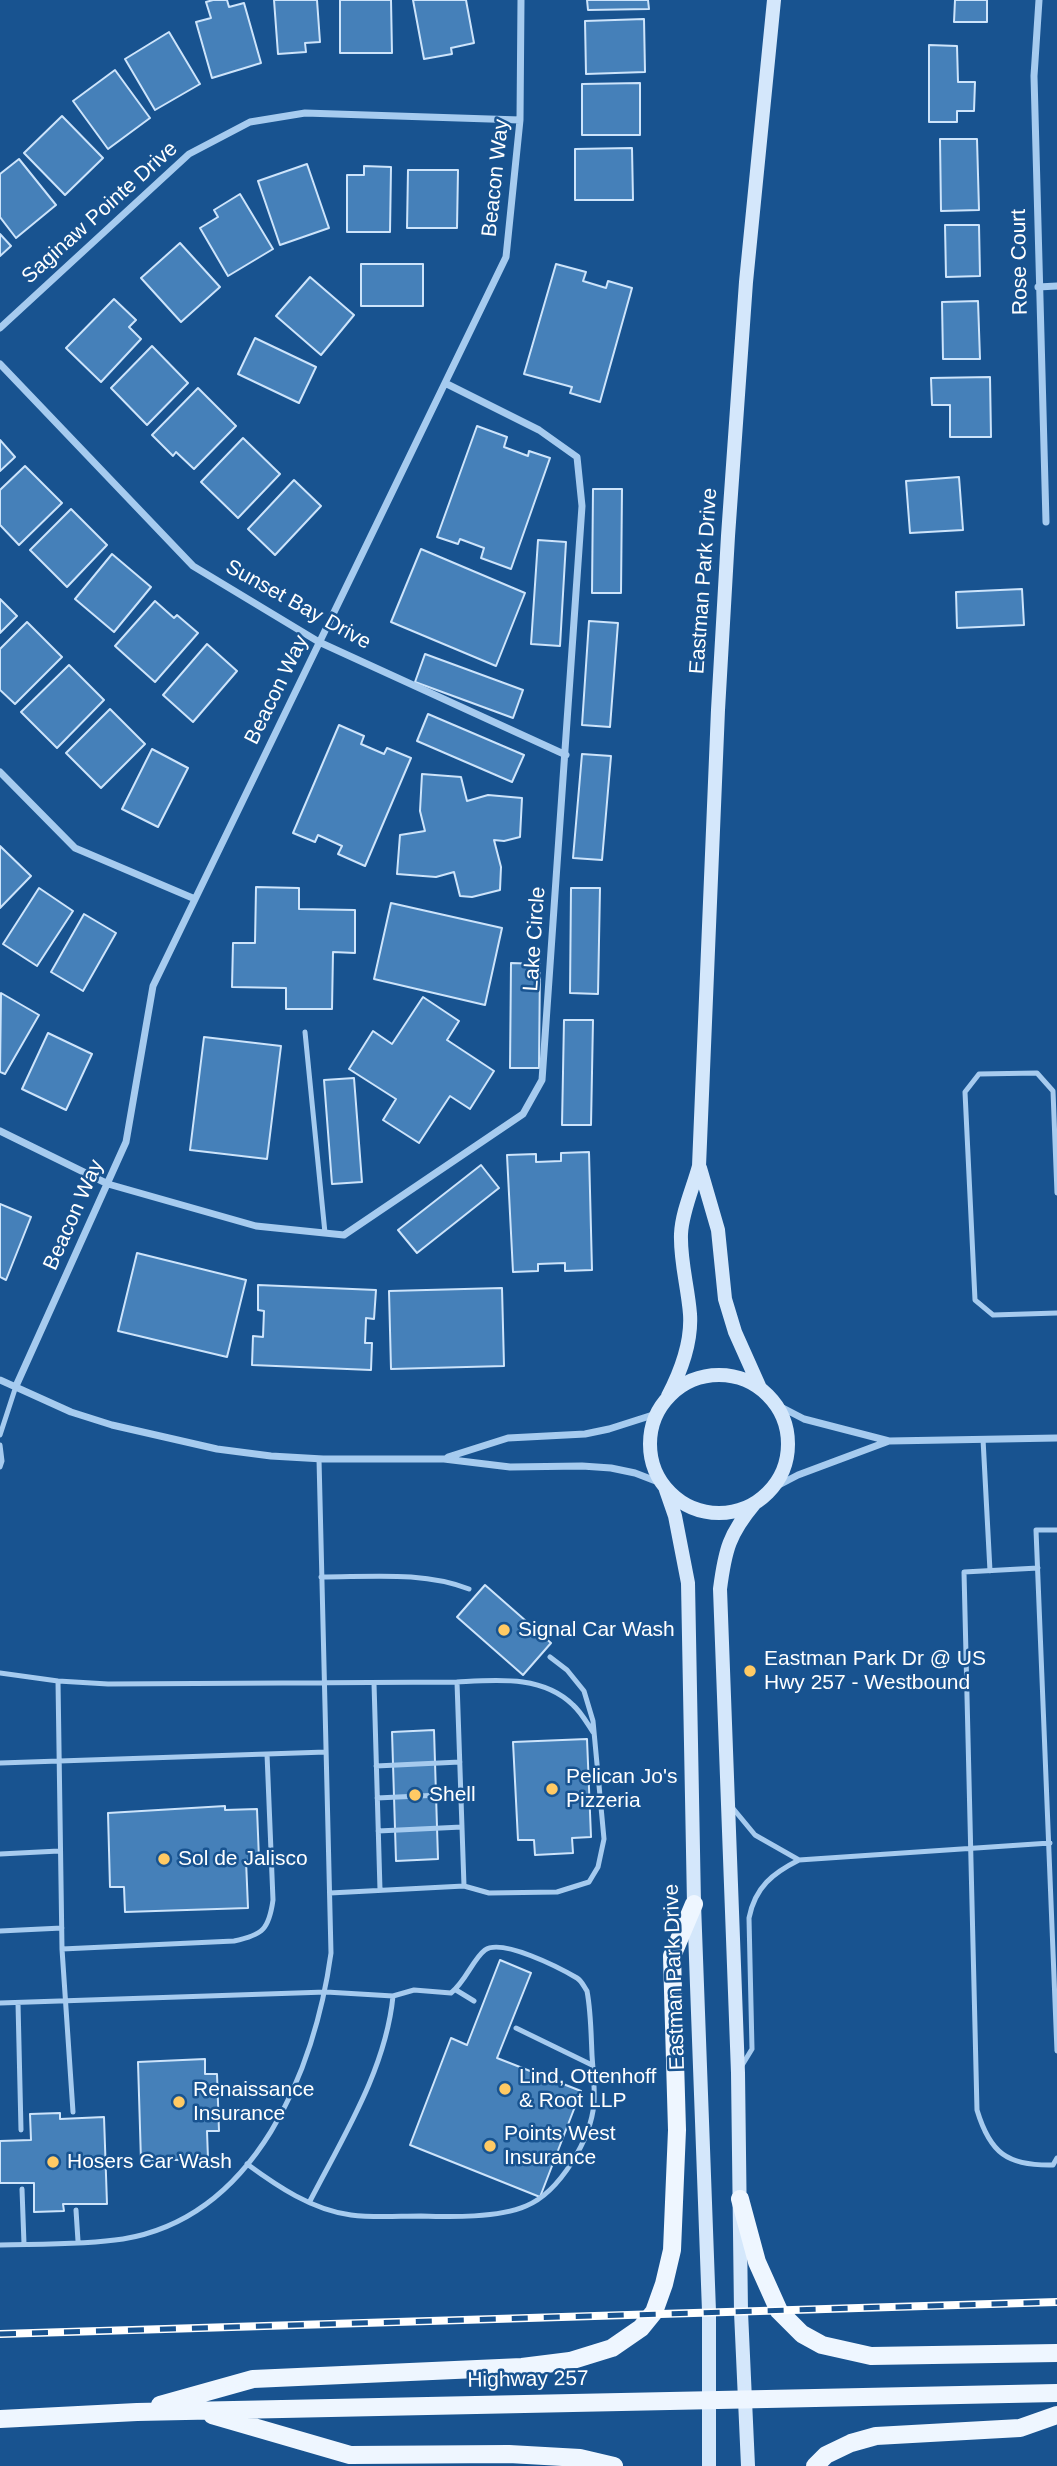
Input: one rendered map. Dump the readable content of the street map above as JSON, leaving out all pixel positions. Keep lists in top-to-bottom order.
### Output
{
  "streets": {
    "main road": ["Highway 257"],
    "street": [
      "Beacon Way",
      "Saginaw Pointe Drive",
      "Rose Court",
      "Eastman Park Drive",
      "Sunset Bay Drive",
      "Lake Circle"
    ]
  },
  "crossings": [
    ["Beacon Way", "Saginaw Pointe Drive"],
    ["Beacon Way", "Sunset Bay Drive"],
    ["Beacon Way", "Lake Circle"],
    ["Eastman Park Drive", "Highway 257"],
    ["Sunset Bay Drive", "Lake Circle"]
  ],
  "places": [
    "Signal Car Wash",
    "Eastman Park Dr @ US Hwy 257 - Westbound",
    "Pelican Jo's Pizzeria",
    "Shell",
    "Sol de Jalisco",
    "Lind, Ottenhoff & Root LLP",
    "Renaissance Insurance",
    "Points West Insurance",
    "Hosers Car Wash"
  ]
}
